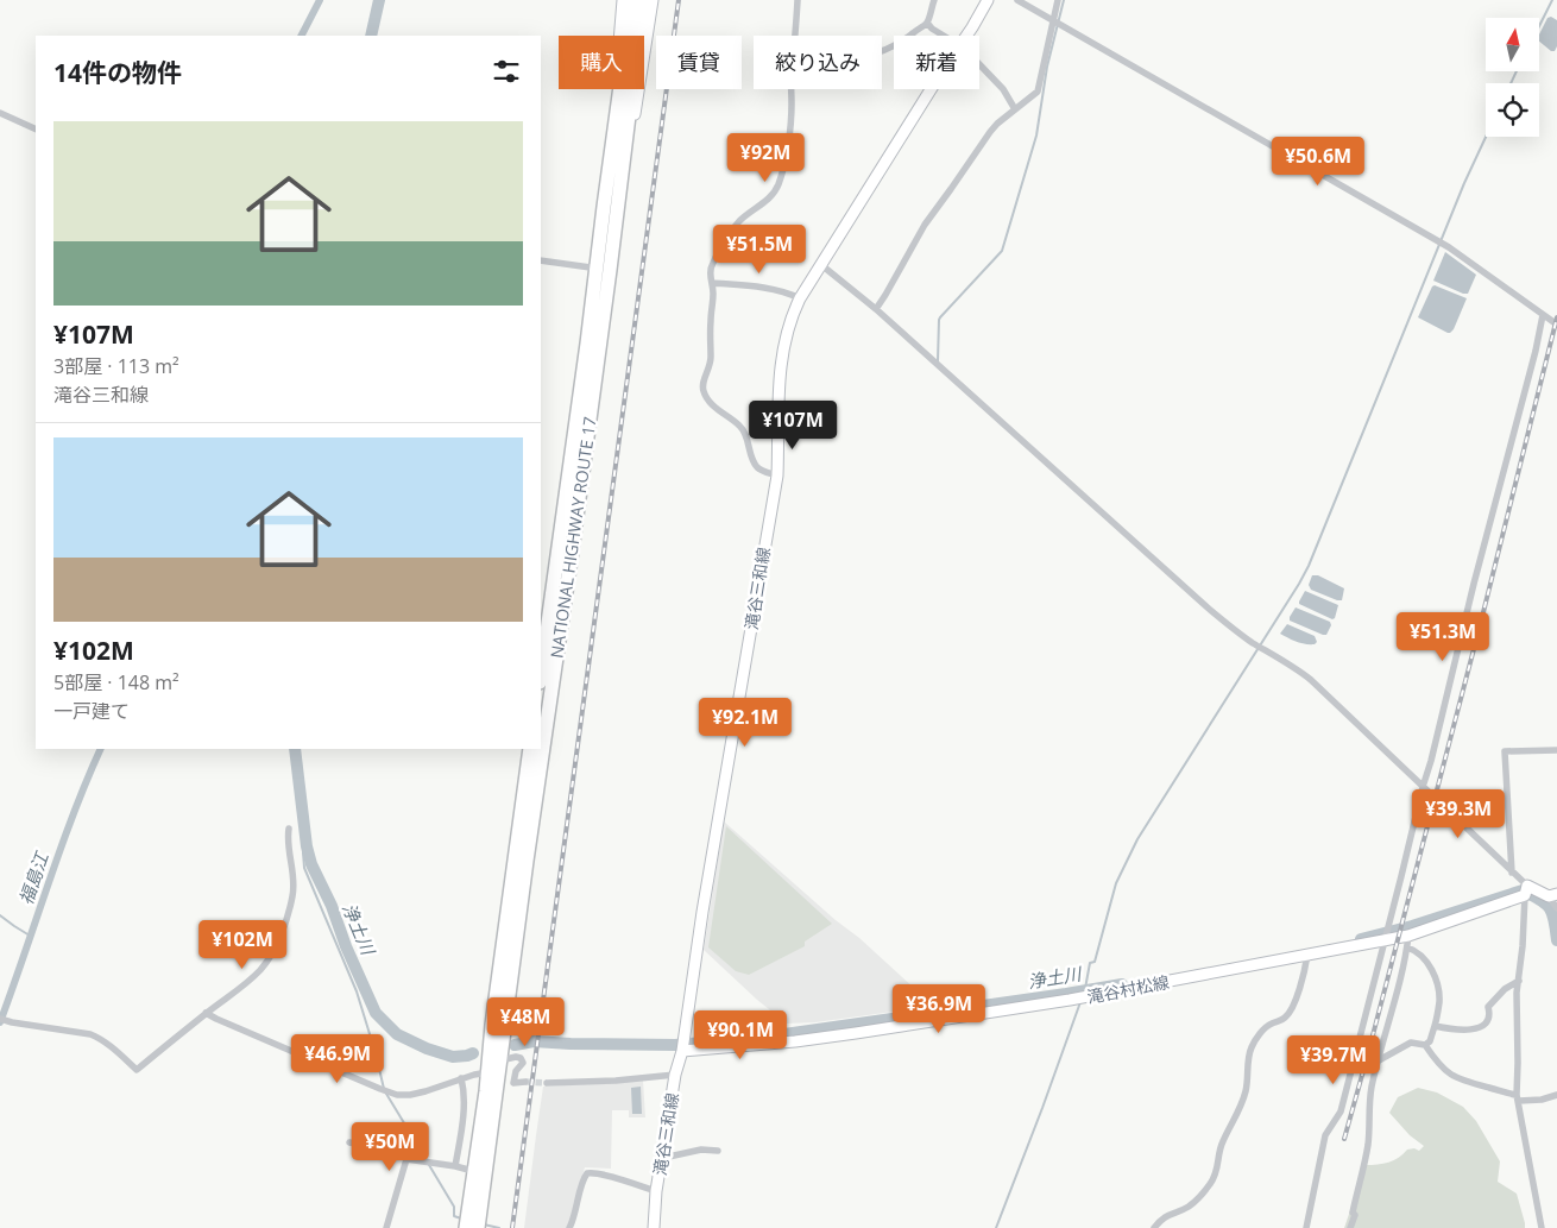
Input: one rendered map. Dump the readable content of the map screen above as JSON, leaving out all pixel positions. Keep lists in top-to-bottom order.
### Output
{
  "streets": {
    "highway": ["NATIONAL HIGHWAY ROUTE 17"],
    "main road": ["滝谷三和線", "滝谷村松線"]
  },
  "crossings": [
    ["滝谷三和線", "滝谷村松線"]
  ],
  "water": ["福島江", "浄土川"],
  "north": "top",
  "page": {
    "chip": [
      "購入",
      "賃貸",
      "絞り込み",
      "新着"
    ],
    "heading": "14件の物件",
    "list": [
      {
        "name": "¥107M",
        "note": "3部屋 · 113 m² · 滝谷三和線"
      },
      {
        "name": "¥102M",
        "note": "5部屋 · 148 m² · 一戸建て"
      }
    ],
    "price": [
      "¥92M",
      "¥50.6M",
      "¥51.5M",
      "¥107M",
      "¥51.3M",
      "¥92.1M",
      "¥39.3M",
      "¥102M",
      "¥36.9M",
      "¥48M",
      "¥90.1M",
      "¥46.9M",
      "¥39.7M",
      "¥50M"
    ]
  }
}
